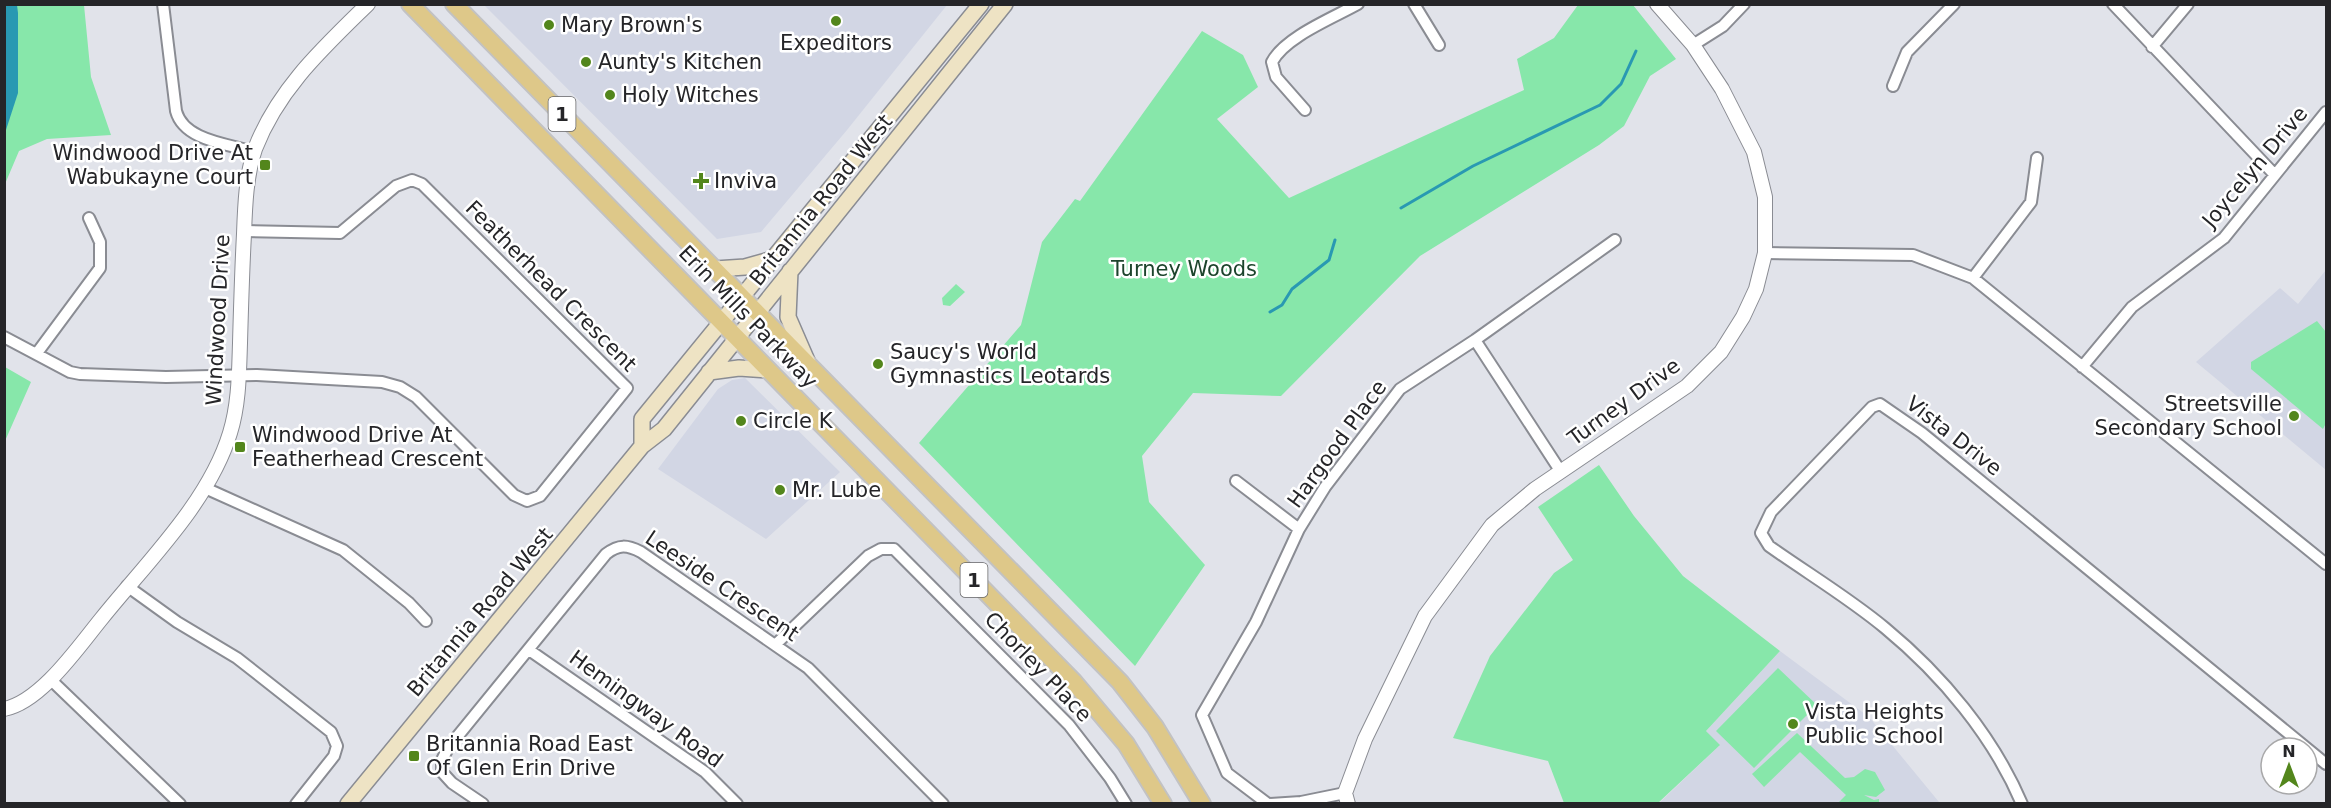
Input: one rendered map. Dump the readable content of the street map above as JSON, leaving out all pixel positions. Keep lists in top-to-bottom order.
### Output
{
  "streets": {
    "main road": ["1", "Britannia Road West", "Erin Mills Parkway"],
    "street": [
      "Joycelyn Drive",
      "Featherhead Crescent",
      "Windwood Drive",
      "Turney Drive",
      "Vista Drive",
      "Hargood Place",
      "Leeside Crescent",
      "Chorley Place",
      "Hemingway Road"
    ]
  },
  "crossings": [
    ["Britannia Road West", "Erin Mills Parkway"],
    ["Featherhead Crescent", "Windwood Drive"],
    ["Turney Drive", "Hargood Place"],
    ["Leeside Crescent", "Chorley Place"],
    ["Leeside Crescent", "Hemingway Road"]
  ],
  "parks": ["Turney Woods"],
  "places": {
    "other": [
      "Expeditors",
      "Mary Brown's",
      "Aunty's Kitchen",
      "Holy Witches",
      "Saucy's World Gymnastics Leotards",
      "Streetsville Secondary School",
      "Circle K",
      "Mr. Lube",
      "Vista Heights Public School"
    ],
    "transit": ["Windwood Drive At Wabukayne Court", "Windwood Drive At Featherhead Crescent", "Britannia Road East Of Glen Erin Drive"],
    "health": ["Inviva"]
  },
  "north": "top"
}
